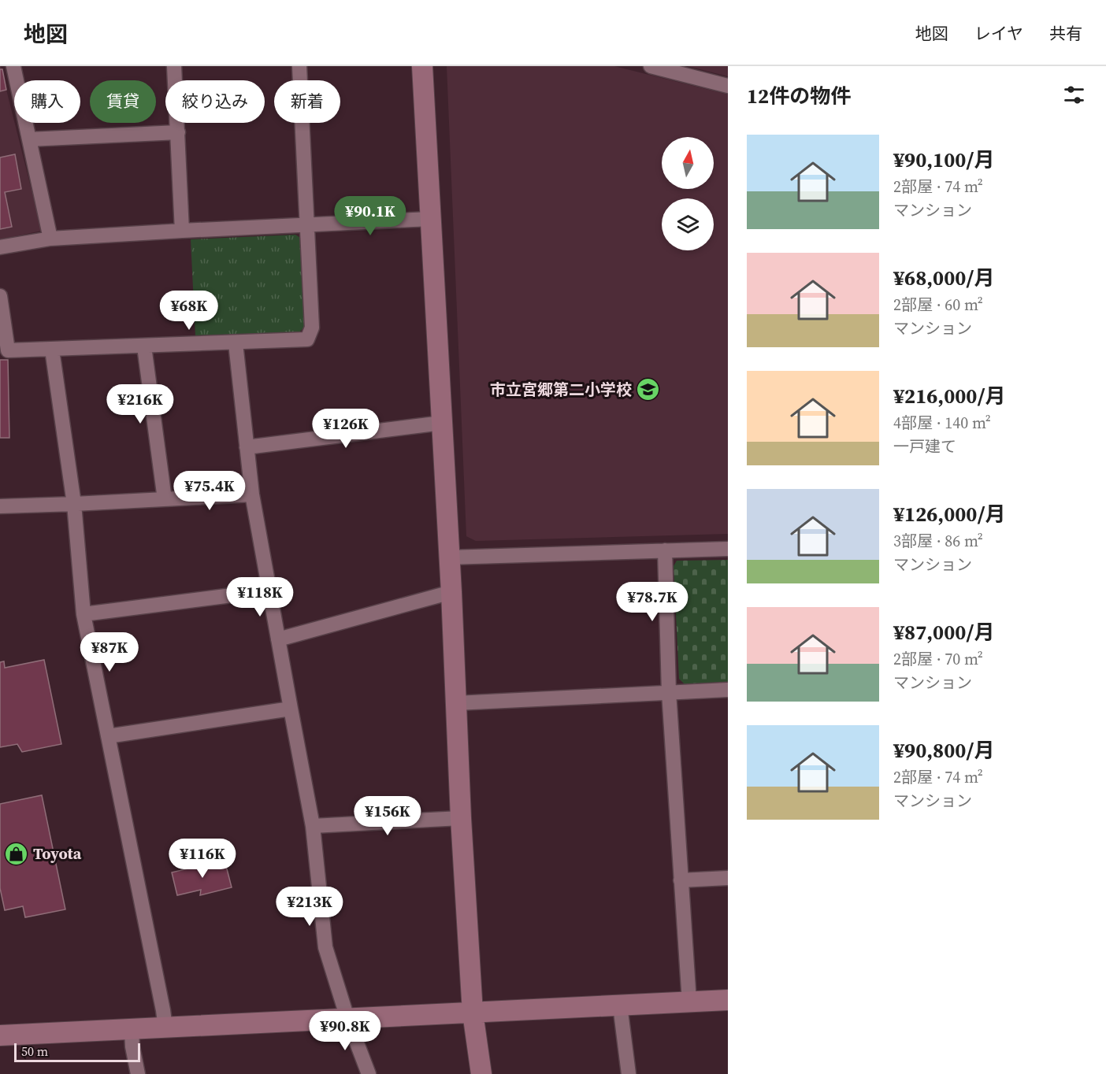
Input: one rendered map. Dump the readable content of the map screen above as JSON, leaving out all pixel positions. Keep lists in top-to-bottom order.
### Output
{
  "places": {
    "school or university": ["市立宮郷第二小学校"],
    "shop": ["Toyota"]
  },
  "scale_bar": "50 m",
  "north": "top",
  "page": {
    "header": "地図",
    "nav": ["地図", "レイヤ", "共有"],
    "heading": "12件の物件",
    "chip": [
      "購入",
      "賃貸",
      "絞り込み",
      "新着"
    ],
    "list": [
      {
        "name": "¥90,100/月",
        "note": "2部屋 · 74 m² · マンション"
      },
      {
        "name": "¥68,000/月",
        "note": "2部屋 · 60 m² · マンション"
      },
      {
        "name": "¥216,000/月",
        "note": "4部屋 · 140 m² · 一戸建て"
      },
      {
        "name": "¥126,000/月",
        "note": "3部屋 · 86 m² · マンション"
      },
      {
        "name": "¥87,000/月",
        "note": "2部屋 · 70 m² · マンション"
      },
      {
        "name": "¥90,800/月",
        "note": "2部屋 · 74 m² · マンション"
      }
    ],
    "price": [
      "¥90.1K",
      "¥68K",
      "¥216K",
      "¥126K",
      "¥75.4K",
      "¥118K",
      "¥78.7K",
      "¥87K",
      "¥156K",
      "¥116K",
      "¥213K",
      "¥90.8K"
    ],
    "scale": "50 m"
  }
}
